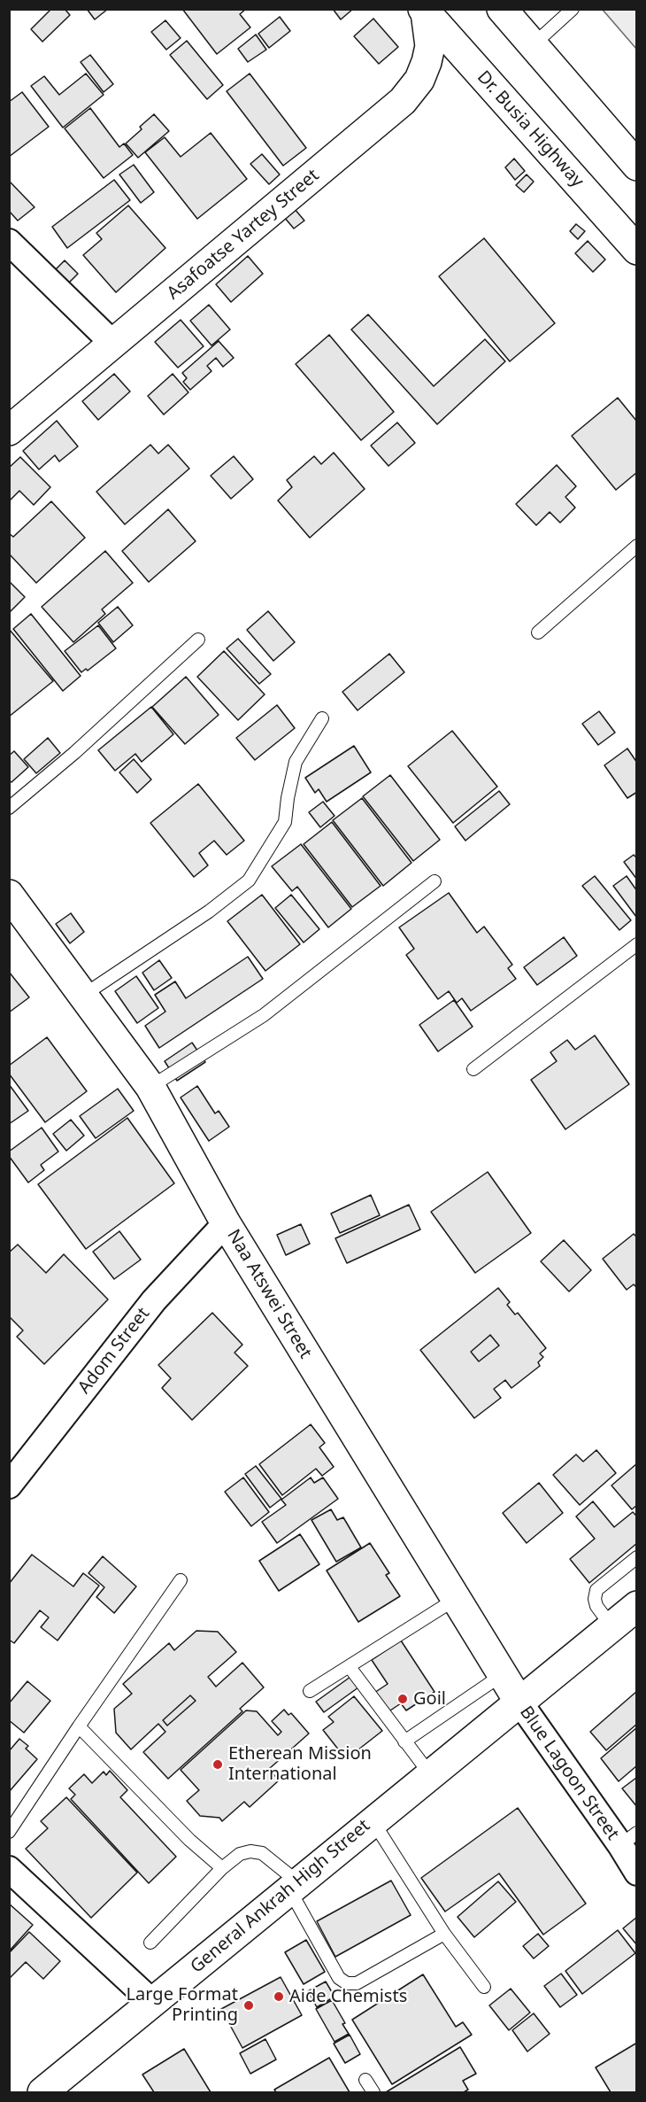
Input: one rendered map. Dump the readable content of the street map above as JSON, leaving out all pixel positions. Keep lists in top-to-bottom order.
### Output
{
  "streets": {
    "main road": [
      "Dr. Busia Highway",
      "Asafoatse Yartey Street",
      "Naa Atswei Street",
      "General Ankrah High Street"
    ],
    "street": ["Adom Street", "Blue Lagoon Street"]
  },
  "crossings": [
    ["Dr. Busia Highway", "Asafoatse Yartey Street"],
    ["Naa Atswei Street", "Adom Street"],
    ["Naa Atswei Street", "Blue Lagoon Street"],
    ["Naa Atswei Street", "General Ankrah High Street"],
    ["Blue Lagoon Street", "General Ankrah High Street"]
  ],
  "places": [
    "Goil",
    "Etherean Mission International",
    "Aide Chemists",
    "Large Format Printing"
  ]
}
